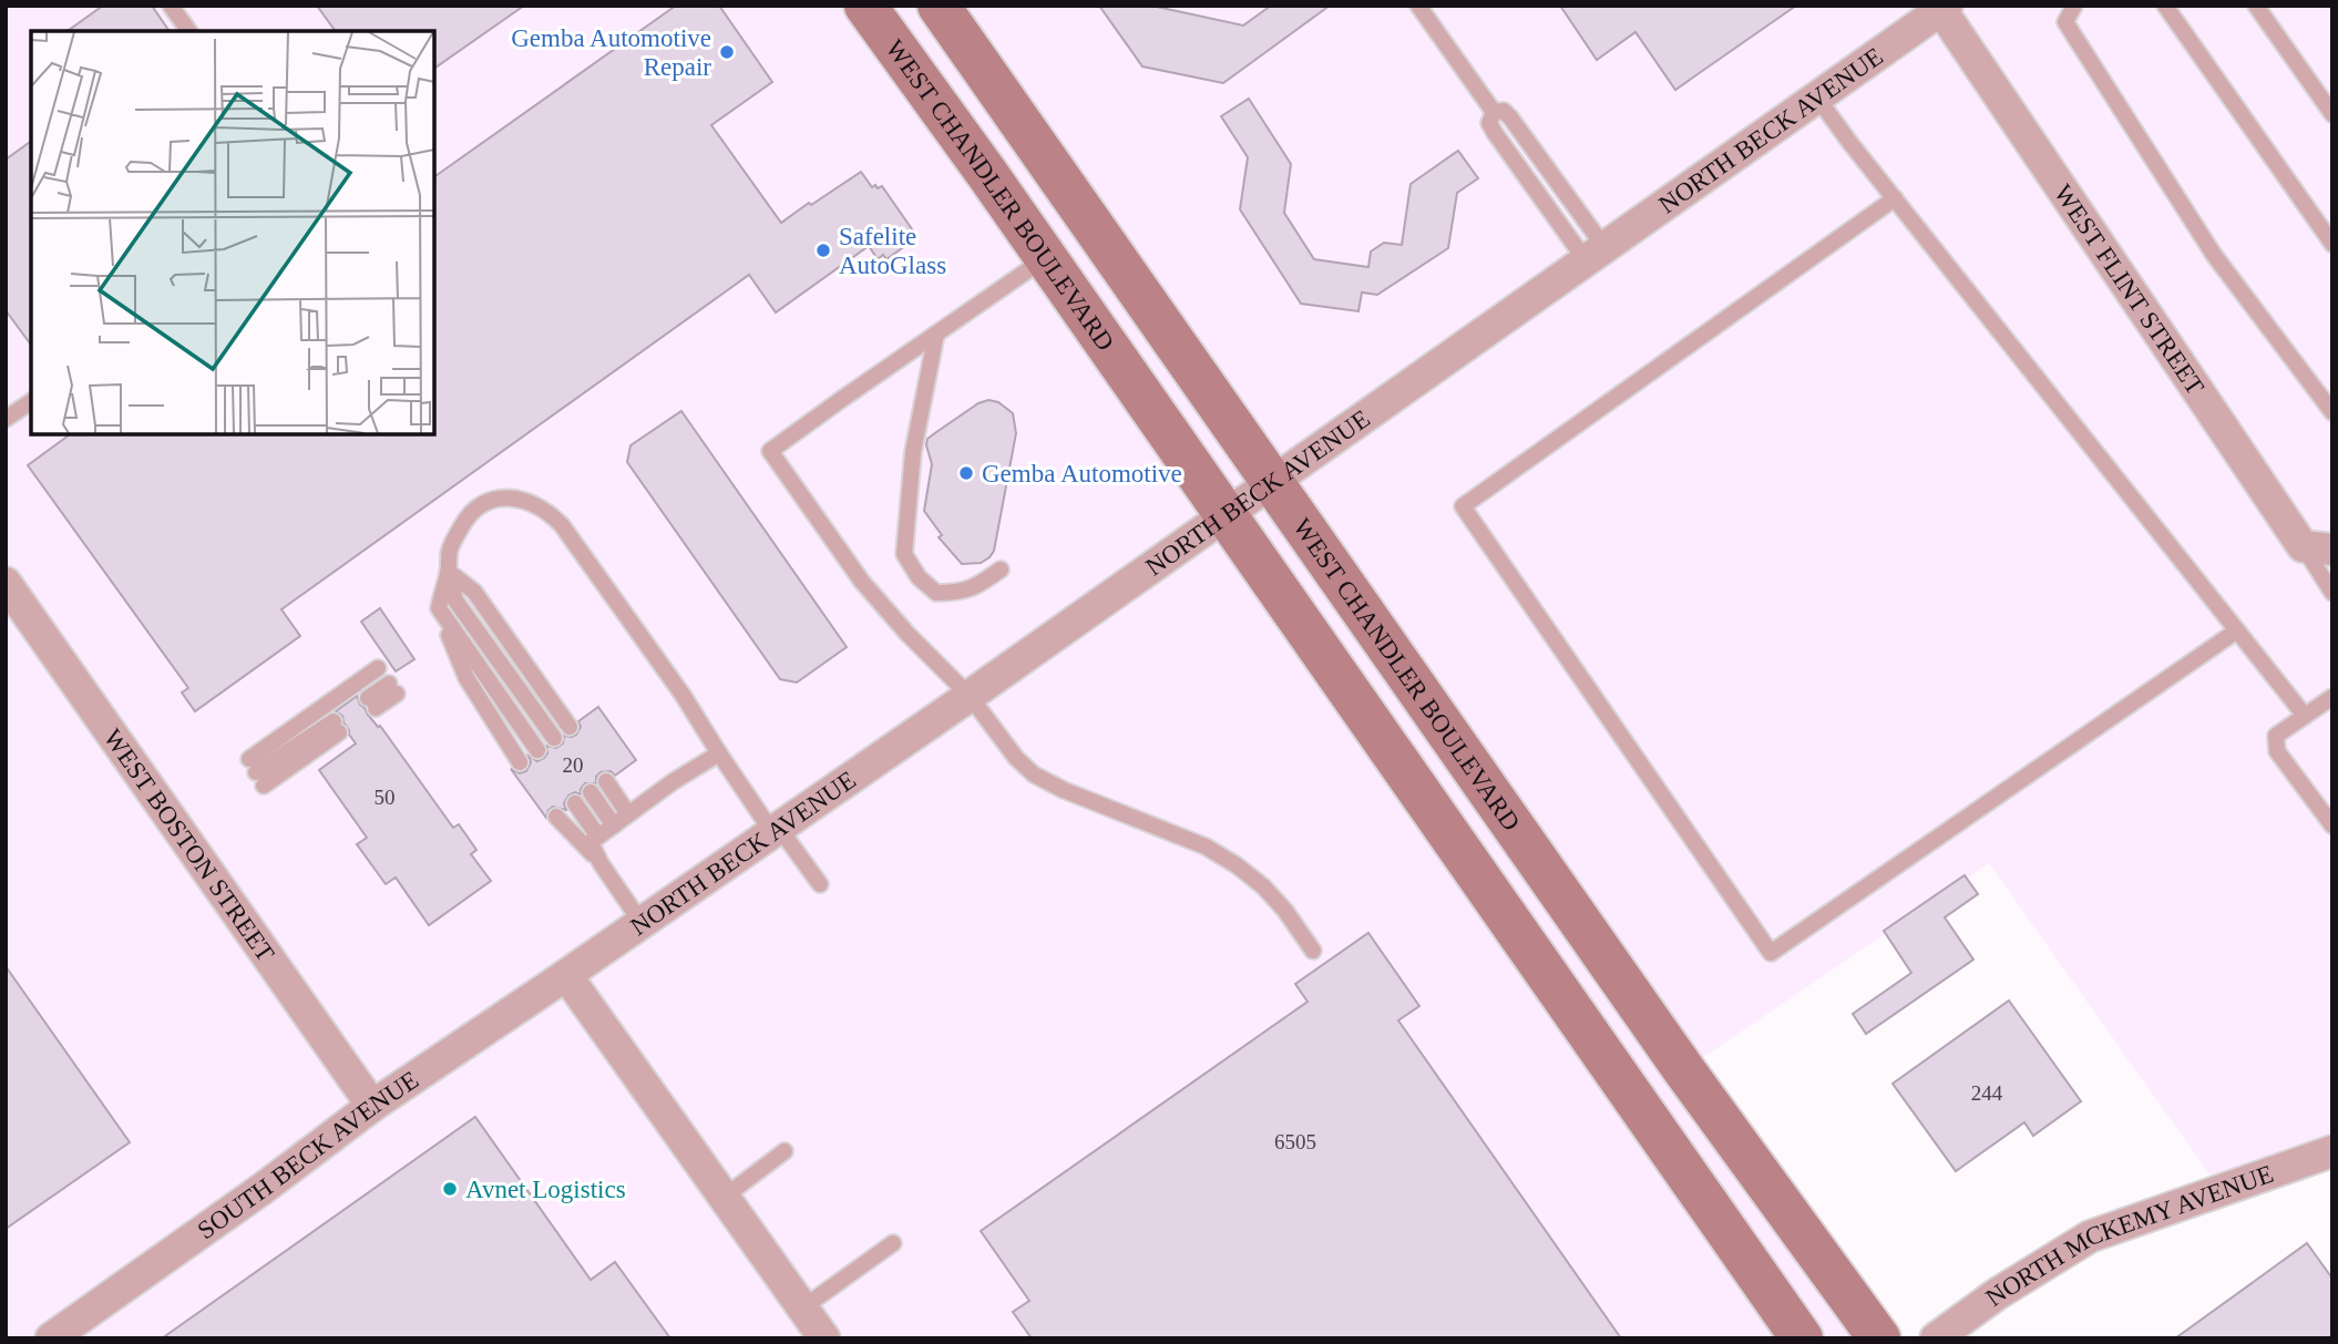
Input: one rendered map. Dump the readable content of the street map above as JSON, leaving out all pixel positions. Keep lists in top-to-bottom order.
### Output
{
  "streets": {
    "main road": ["WEST CHANDLER BOULEVARD"],
    "street": [
      "NORTH BECK AVENUE",
      "WEST FLINT STREET",
      "WEST BOSTON STREET",
      "SOUTH BECK AVENUE",
      "NORTH MCKEMY AVENUE"
    ]
  },
  "crossings": [
    ["NORTH BECK AVENUE", "WEST CHANDLER BOULEVARD"],
    ["NORTH BECK AVENUE", "WEST FLINT STREET"],
    ["NORTH BECK AVENUE", "SOUTH BECK AVENUE"],
    ["WEST BOSTON STREET", "SOUTH BECK AVENUE"]
  ],
  "places": [
    "Gemba Automotive Repair",
    "Safelite AutoGlass",
    "Gemba Automotive",
    "Avnet Logistics"
  ],
  "house_numbers": [
    "20",
    "50",
    "244",
    "6505"
  ]
}
